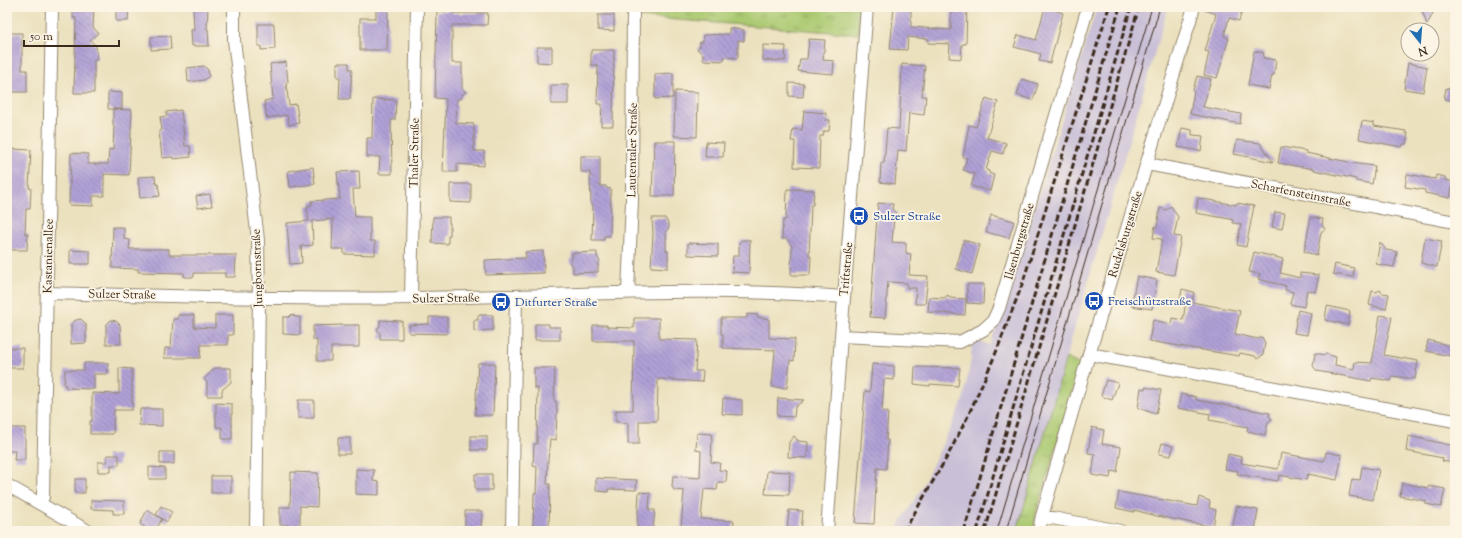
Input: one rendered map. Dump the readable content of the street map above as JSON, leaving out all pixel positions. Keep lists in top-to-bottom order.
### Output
{
  "streets": {
    "street": [
      "Lautentaler Straße",
      "Thaler Straße",
      "Scharfensteinstraße",
      "Rudelsburgstraße",
      "Ilsenburgstraße",
      "Kastanienallee",
      "Jungbornstraße",
      "Triftstraße",
      "Sulzer Straße"
    ]
  },
  "crossings": [
    ["Lautentaler Straße", "Sulzer Straße"],
    ["Thaler Straße", "Sulzer Straße"],
    ["Scharfensteinstraße", "Rudelsburgstraße"],
    ["Ilsenburgstraße", "Triftstraße"],
    ["Kastanienallee", "Sulzer Straße"],
    ["Jungbornstraße", "Sulzer Straße"],
    ["Triftstraße", "Sulzer Straße"]
  ],
  "places": {
    "bus stop": ["Sulzer Straße", "Freischützstraße", "Ditfurter Straße"]
  },
  "scale_bar": "50 m",
  "north": "bottom"
}
